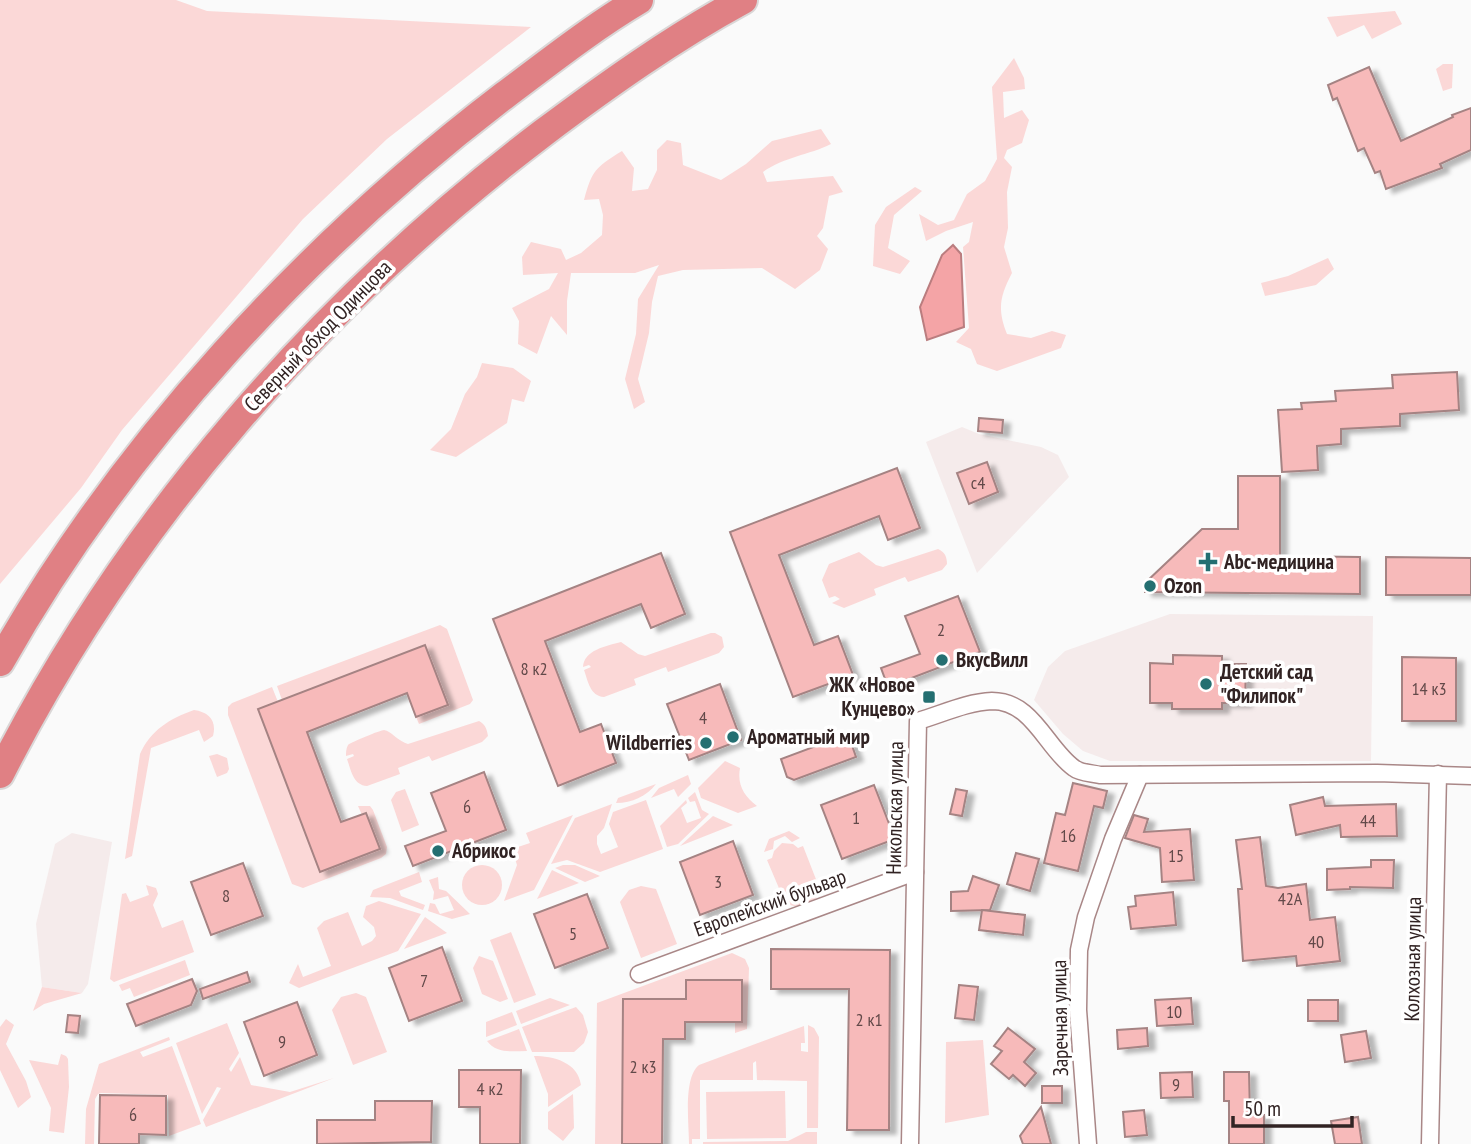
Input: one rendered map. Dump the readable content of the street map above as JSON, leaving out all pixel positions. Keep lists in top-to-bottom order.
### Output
{
  "streets": {
    "highway": ["Северный обход Одинцова"],
    "street": [
      "Никольская улица",
      "Европейский бульвар",
      "Колхозная улица",
      "Заречная улица"
    ]
  },
  "crossings": [
    ["Никольская улица", "Европейский бульвар"],
    ["Никольская улица", "Колхозная улица"],
    ["Никольская улица", "Заречная улица"]
  ],
  "places": {
    "health": ["Abc-медицина"],
    "other": [
      "Ozon",
      "ВкусВилл",
      "Детский сад \"Филипок\"",
      "Ароматный мир",
      "Wildberries",
      "Абрикос"
    ],
    "transit": ["ЖК «Новое Кунцево»"]
  },
  "house_numbers": [
    "с4",
    "2",
    "8 к2",
    "14 к3",
    "4",
    "6",
    "1",
    "44",
    "16",
    "15",
    "3",
    "8",
    "42А",
    "5",
    "40",
    "7",
    "10",
    "2 к1",
    "9",
    "2 к3",
    "9",
    "4 к2",
    "6"
  ],
  "scale_bar": "50 m"
}
